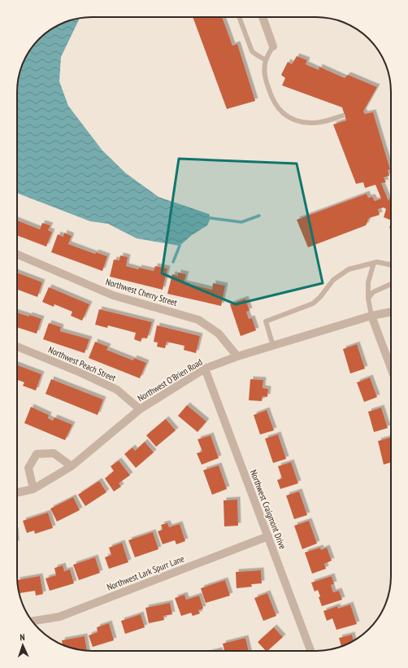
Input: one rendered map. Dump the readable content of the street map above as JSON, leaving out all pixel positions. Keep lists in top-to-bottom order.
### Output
{
  "streets": {
    "street": [
      "Northwest Cherry Street",
      "Northwest Peach Street",
      "Northwest O'Brien Road",
      "Northwest Craigmont Drive",
      "Northwest Lark Spurr Lane"
    ]
  },
  "crossings": [
    ["Northwest Cherry Street", "Northwest O'Brien Road"],
    ["Northwest Peach Street", "Northwest O'Brien Road"],
    ["Northwest O'Brien Road", "Northwest Craigmont Drive"],
    ["Northwest Craigmont Drive", "Northwest Lark Spurr Lane"]
  ],
  "north": "top"
}
